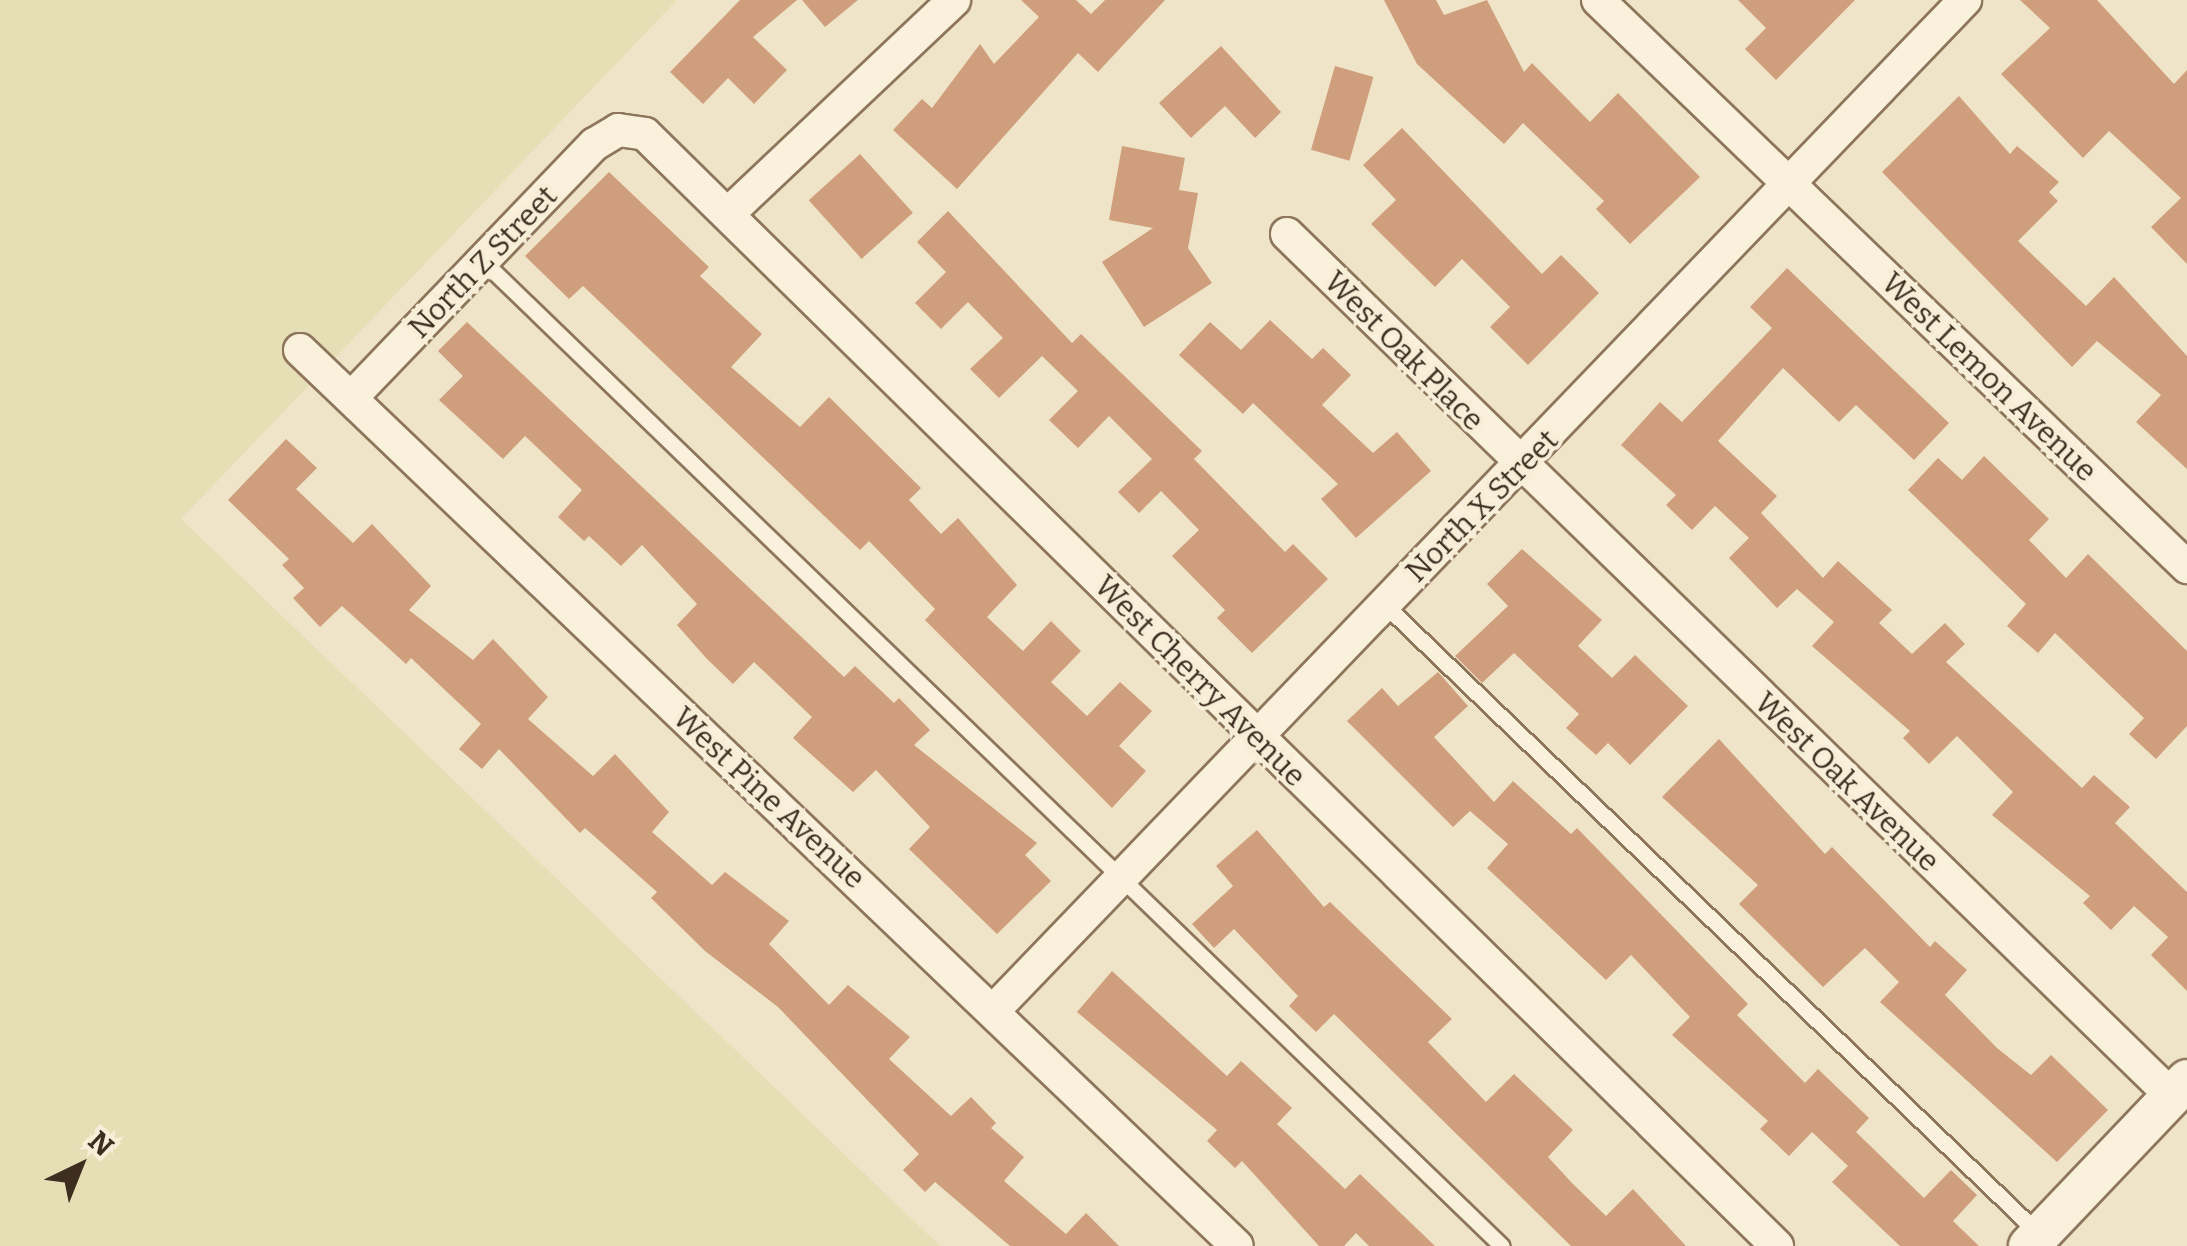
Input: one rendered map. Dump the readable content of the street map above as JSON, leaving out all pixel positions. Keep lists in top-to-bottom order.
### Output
{
  "streets": {
    "street": [
      "North Z Street",
      "West Oak Place",
      "West Lemon Avenue",
      "North X Street",
      "West Cherry Avenue",
      "West Oak Avenue",
      "West Pine Avenue"
    ]
  },
  "crossings": [
    ["North Z Street", "West Cherry Avenue"],
    ["North Z Street", "West Pine Avenue"],
    ["West Oak Place", "North X Street"],
    ["West Oak Place", "West Oak Avenue"],
    ["West Lemon Avenue", "North X Street"],
    ["North X Street", "West Cherry Avenue"],
    ["North X Street", "West Oak Avenue"],
    ["North X Street", "West Pine Avenue"]
  ],
  "north": "top right"
}
